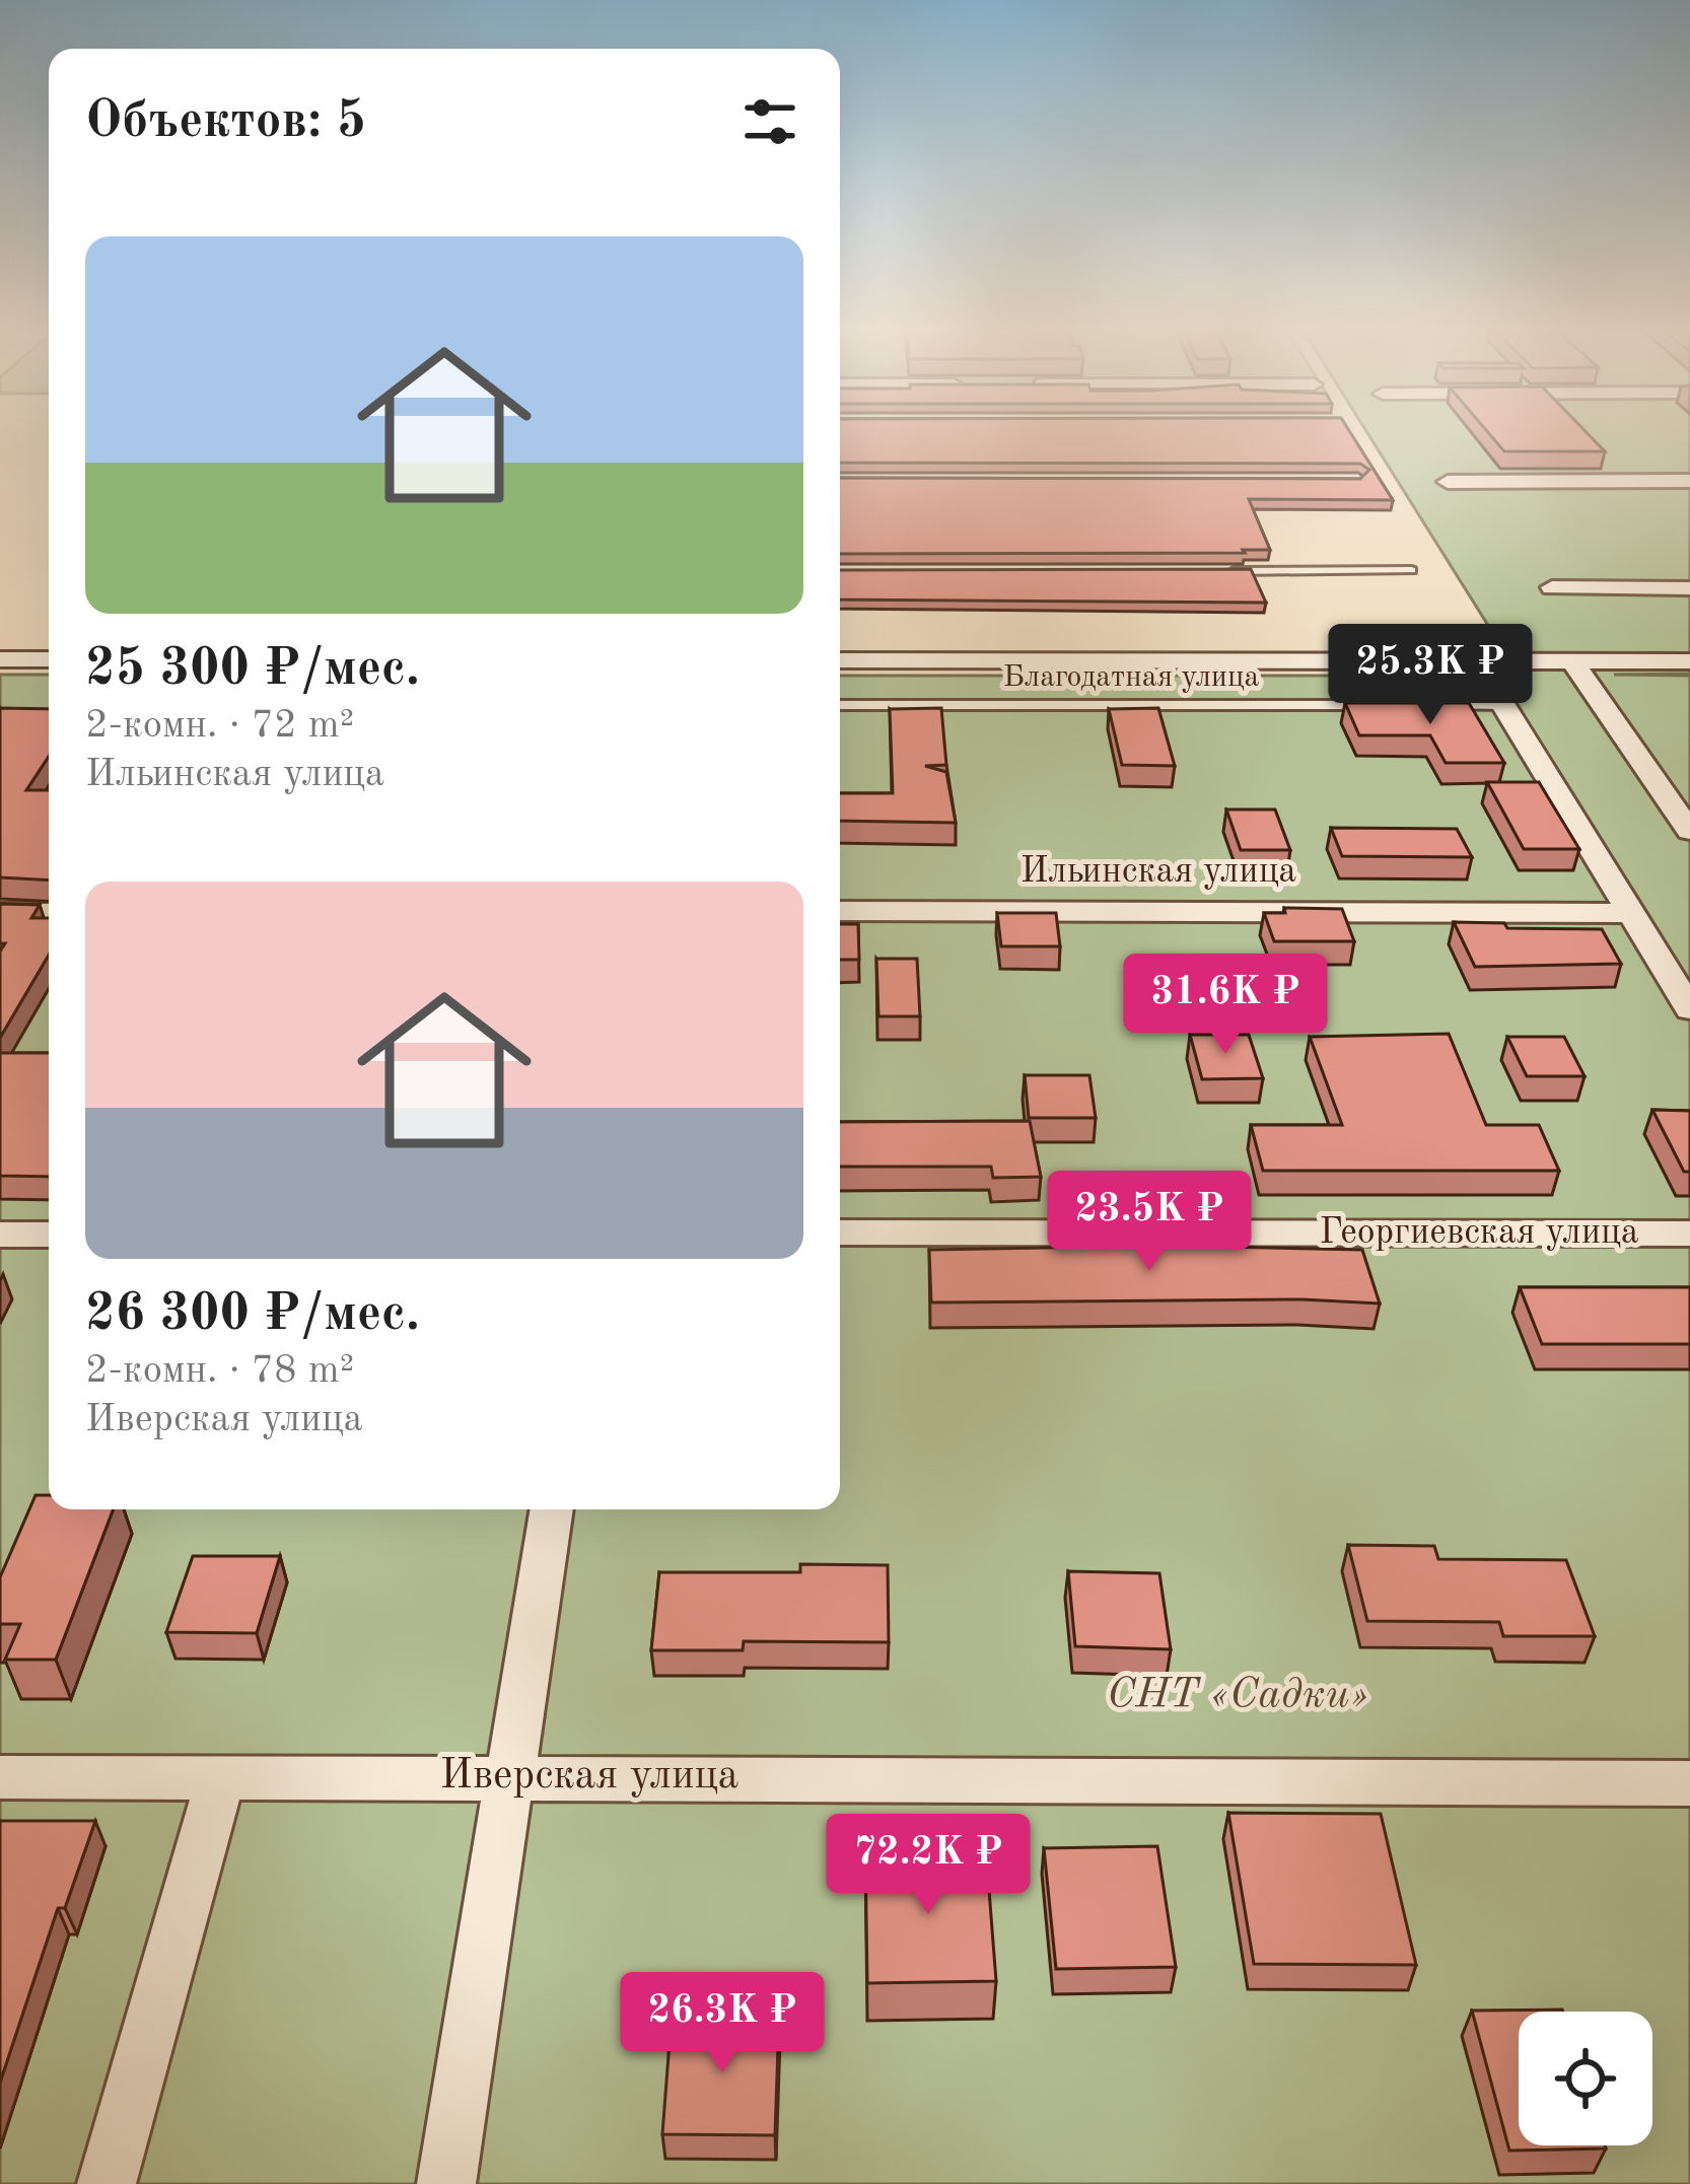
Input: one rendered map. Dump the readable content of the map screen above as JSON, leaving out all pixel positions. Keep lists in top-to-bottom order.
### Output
{
  "streets": {
    "street": ["Ильинская улица", "Георгиевская улица", "Иверская улица"],
    "lane": ["Благодатная улица"]
  },
  "parks": ["СНТ «Садки»"],
  "page": {
    "heading": "Объектов: 5",
    "list": [
      {
        "name": "25 300 ₽/мес.",
        "note": "2-комн. · 72 m² · Ильинская улица"
      },
      {
        "name": "26 300 ₽/мес.",
        "note": "2-комн. · 78 m² · Иверская улица"
      }
    ],
    "price": [
      "25.3K ₽",
      "31.6K ₽",
      "23.5K ₽",
      "72.2K ₽",
      "26.3K ₽"
    ]
  }
}
